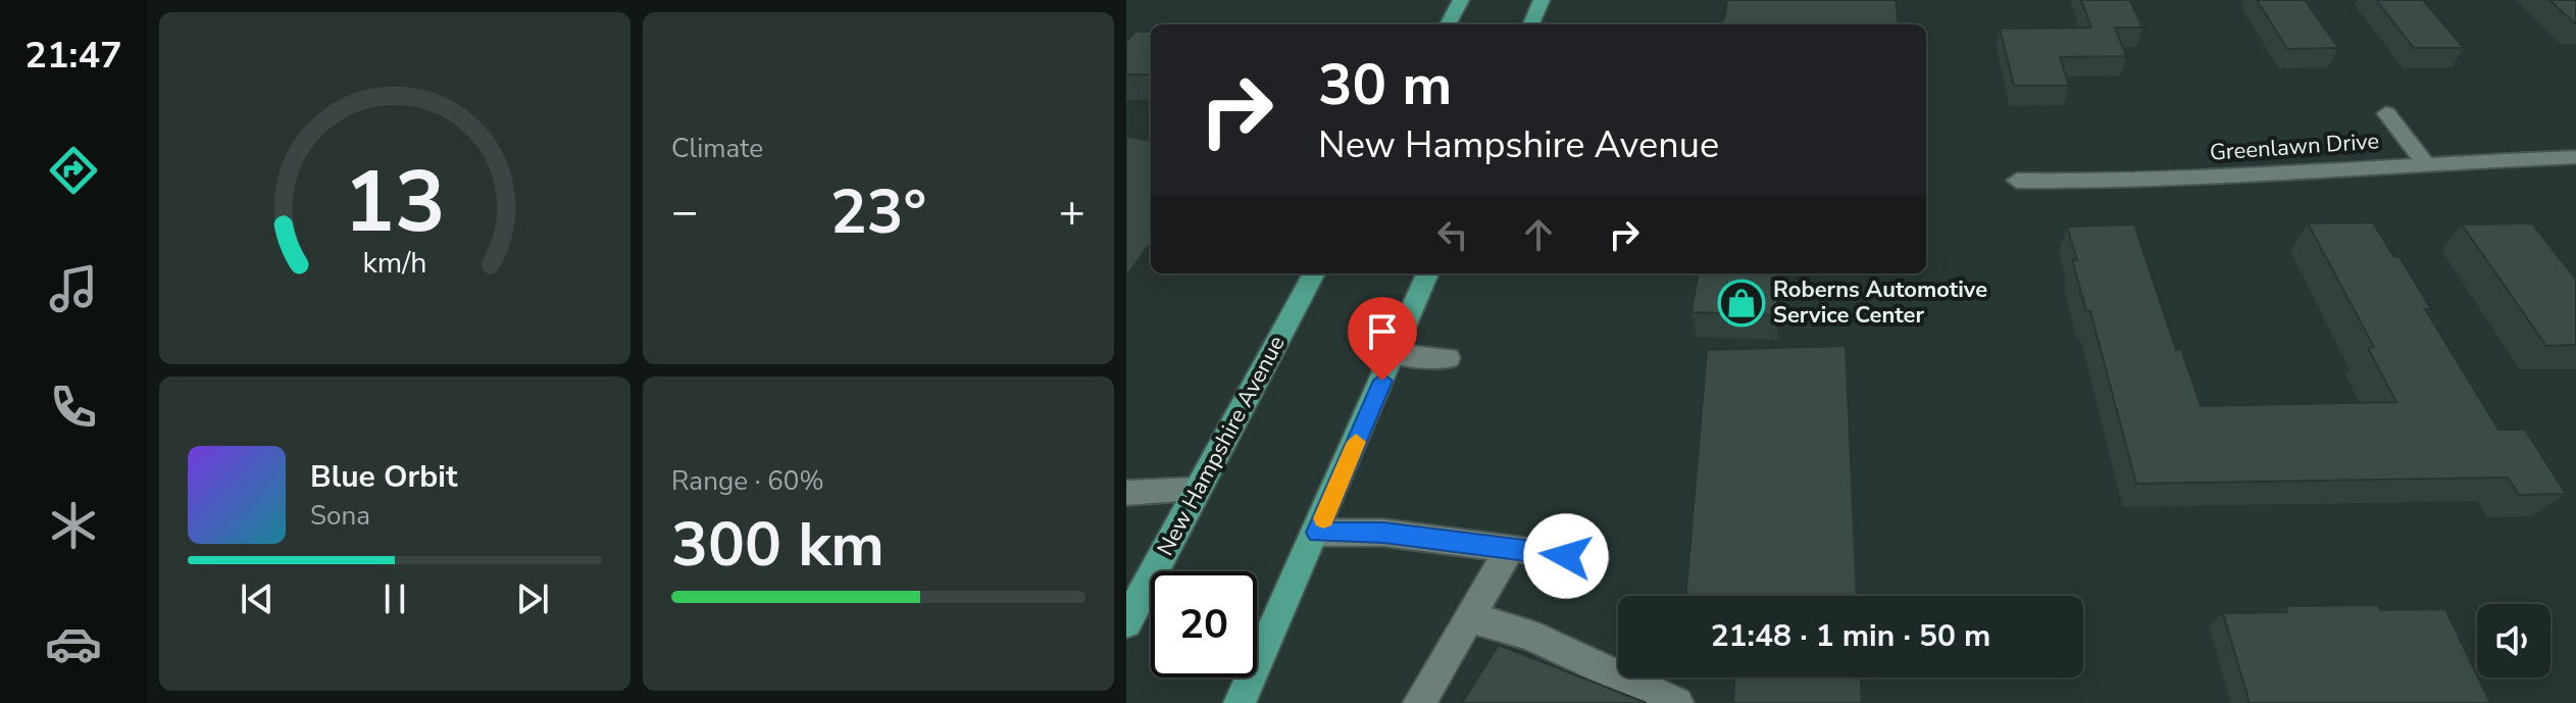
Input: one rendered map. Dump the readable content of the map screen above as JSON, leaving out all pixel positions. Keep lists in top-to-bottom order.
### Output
{
  "streets": {
    "main road": ["New Hampshire Avenue"],
    "street": ["Greenlawn Drive"]
  },
  "places": {
    "shop": ["Roberns Automotive Service Center"]
  },
  "page": {
    "tabs": "21:47",
    "tile": [
      "Climate",
      ["Range · 60%", "300 km"]
    ],
    "turn": ["30 m", "New Hampshire Avenue"],
    "heat": ["−", "23°", "+"],
    "song": ["Blue Orbit", "Sona"],
    "limit": "20",
    "trip": "21:48 · 1 min · 50 m",
    "gauge": ["13", "km/h"]
  }
}
